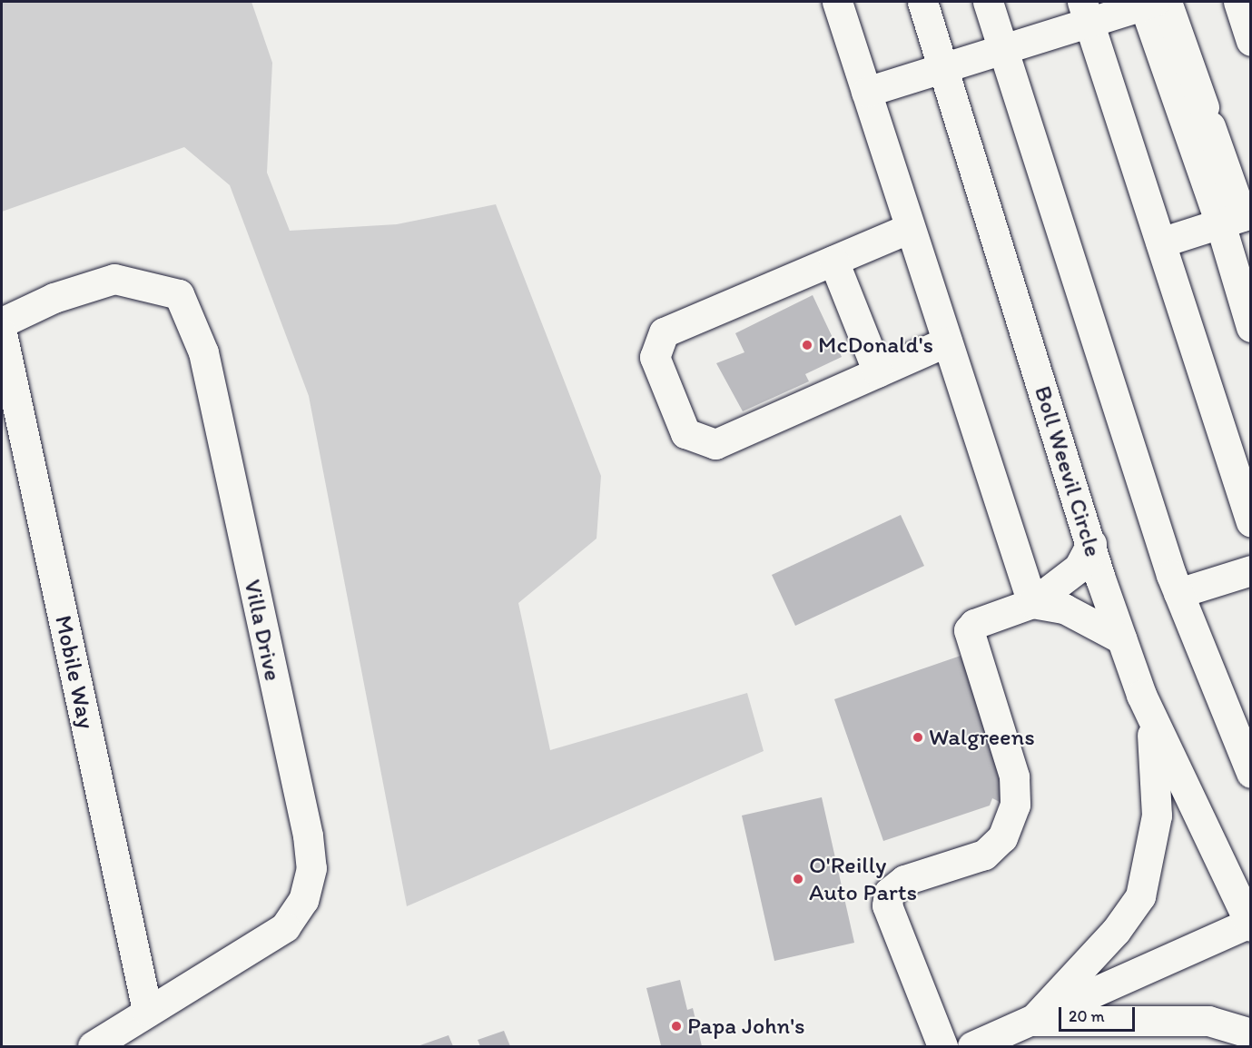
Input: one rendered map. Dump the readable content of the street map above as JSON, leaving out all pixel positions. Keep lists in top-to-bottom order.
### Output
{
  "streets": {
    "main road": ["Boll Weevil Circle", "Villa Drive", "Mobile Way"]
  },
  "crossings": [
    ["Villa Drive", "Mobile Way"]
  ],
  "places": [
    "McDonald's",
    "Walgreens",
    "O'Reilly Auto Parts",
    "Papa John's"
  ],
  "scale_bar": "20 m"
}
